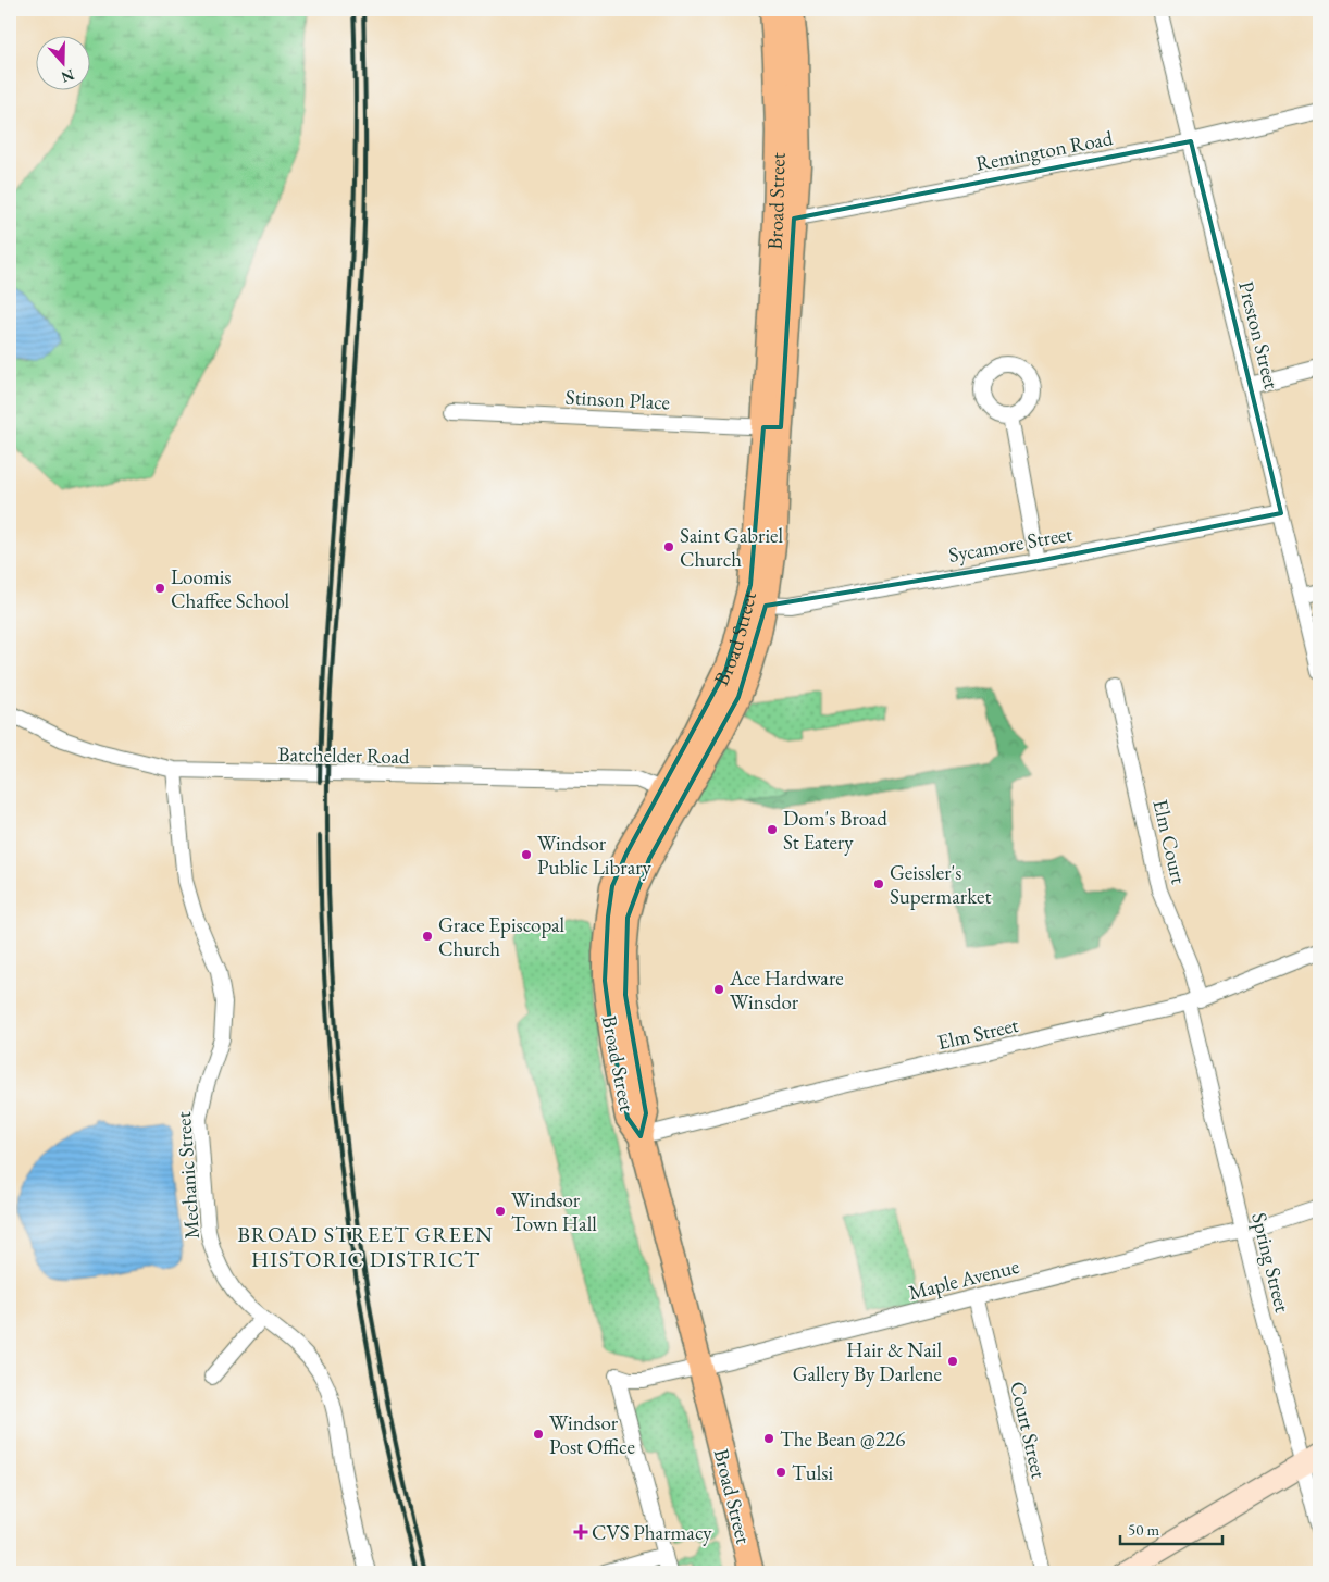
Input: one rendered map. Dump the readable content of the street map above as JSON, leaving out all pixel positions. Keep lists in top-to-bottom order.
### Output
{
  "streets": {
    "main road": ["Broad Street"],
    "street": [
      "Remington Road",
      "Preston Street",
      "Stinson Place",
      "Sycamore Street",
      "Batchelder Road",
      "Elm Court",
      "Elm Street",
      "Mechanic Street",
      "Spring Street",
      "Maple Avenue",
      "Court Street"
    ]
  },
  "crossings": [
    ["Remington Road", "Broad Street"],
    ["Remington Road", "Preston Street"],
    ["Broad Street", "Stinson Place"],
    ["Broad Street", "Sycamore Street"],
    ["Broad Street", "Batchelder Road"],
    ["Broad Street", "Elm Street"],
    ["Broad Street", "Maple Avenue"],
    ["Preston Street", "Sycamore Street"],
    ["Batchelder Road", "Mechanic Street"],
    ["Elm Court", "Elm Street"],
    ["Elm Court", "Spring Street"],
    ["Elm Street", "Spring Street"],
    ["Spring Street", "Maple Avenue"],
    ["Maple Avenue", "Court Street"]
  ],
  "districts": ["BROAD STREET GREEN HISTORIC DISTRICT"],
  "places": {
    "other": [
      "Saint Gabriel Church",
      "Loomis Chaffee School",
      "Dom's Broad St Eatery",
      "Windsor Public Library",
      "Geissler's Supermarket",
      "Grace Episcopal Church",
      "Ace Hardware Winsdor",
      "Windsor Town Hall",
      "Hair & Nail Gallery By Darlene",
      "Windsor Post Office",
      "The Bean @226",
      "Tulsi"
    ],
    "health": ["CVS Pharmacy"]
  },
  "scale_bar": "50 m",
  "north": "bottom"
}
